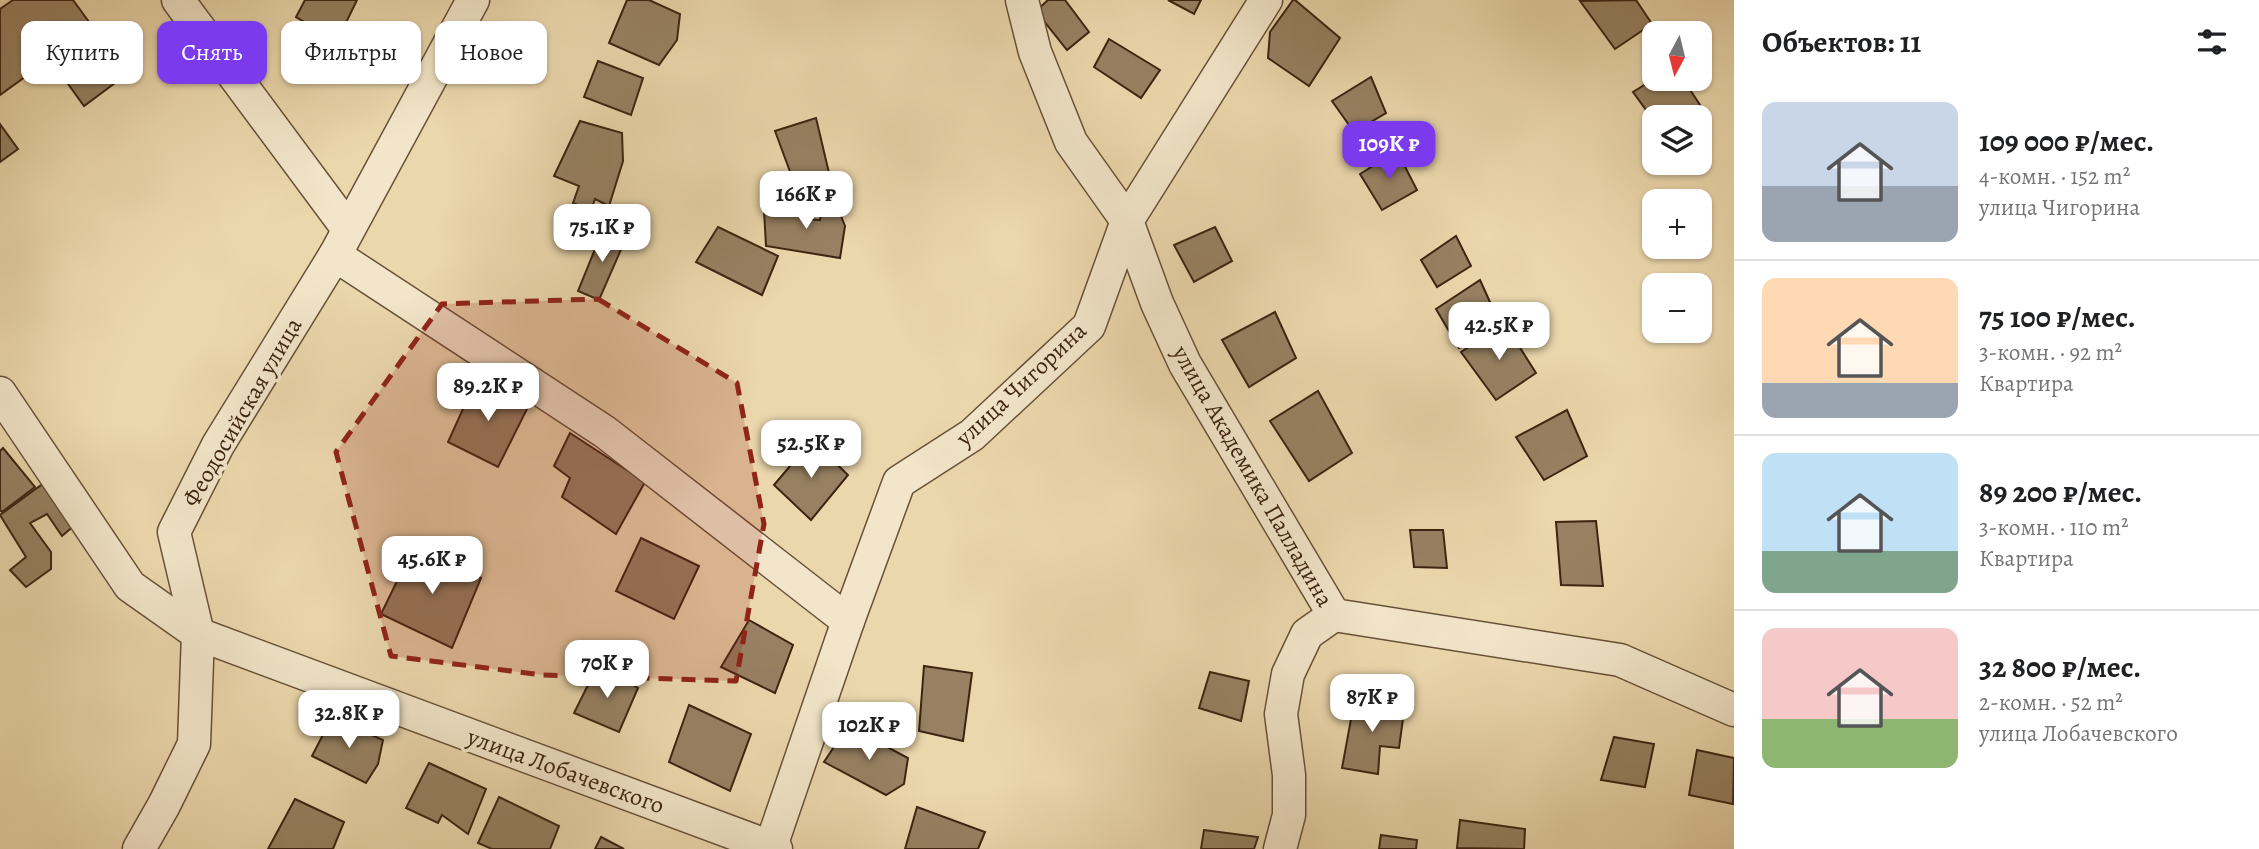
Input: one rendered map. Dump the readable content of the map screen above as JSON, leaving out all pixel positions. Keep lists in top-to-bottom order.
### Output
{
  "streets": {
    "street": [
      "улица Чигорина",
      "Феодосийская улица",
      "улица Академика Палладина",
      "улица Лобачевского"
    ]
  },
  "crossings": [
    ["улица Чигорина", "улица Академика Палладина"],
    ["улица Чигорина", "улица Лобачевского"],
    ["Феодосийская улица", "улица Лобачевского"]
  ],
  "north": "bottom",
  "page": {
    "heading": "Объектов: 11",
    "map_buttons": ["+", "−"],
    "chip": [
      "Купить",
      "Снять",
      "Фильтры",
      "Новое"
    ],
    "list": [
      {
        "name": "109 000 ₽/мес.",
        "note": "4-комн. · 152 m² · улица Чигорина"
      },
      {
        "name": "75 100 ₽/мес.",
        "note": "3-комн. · 92 m² · Квартира"
      },
      {
        "name": "89 200 ₽/мес.",
        "note": "3-комн. · 110 m² · Квартира"
      },
      {
        "name": "32 800 ₽/мес.",
        "note": "2-комн. · 52 m² · улица Лобачевского"
      }
    ],
    "price": [
      "109K ₽",
      "166K ₽",
      "75.1K ₽",
      "42.5K ₽",
      "89.2K ₽",
      "52.5K ₽",
      "45.6K ₽",
      "70K ₽",
      "87K ₽",
      "32.8K ₽",
      "102K ₽"
    ]
  }
}
